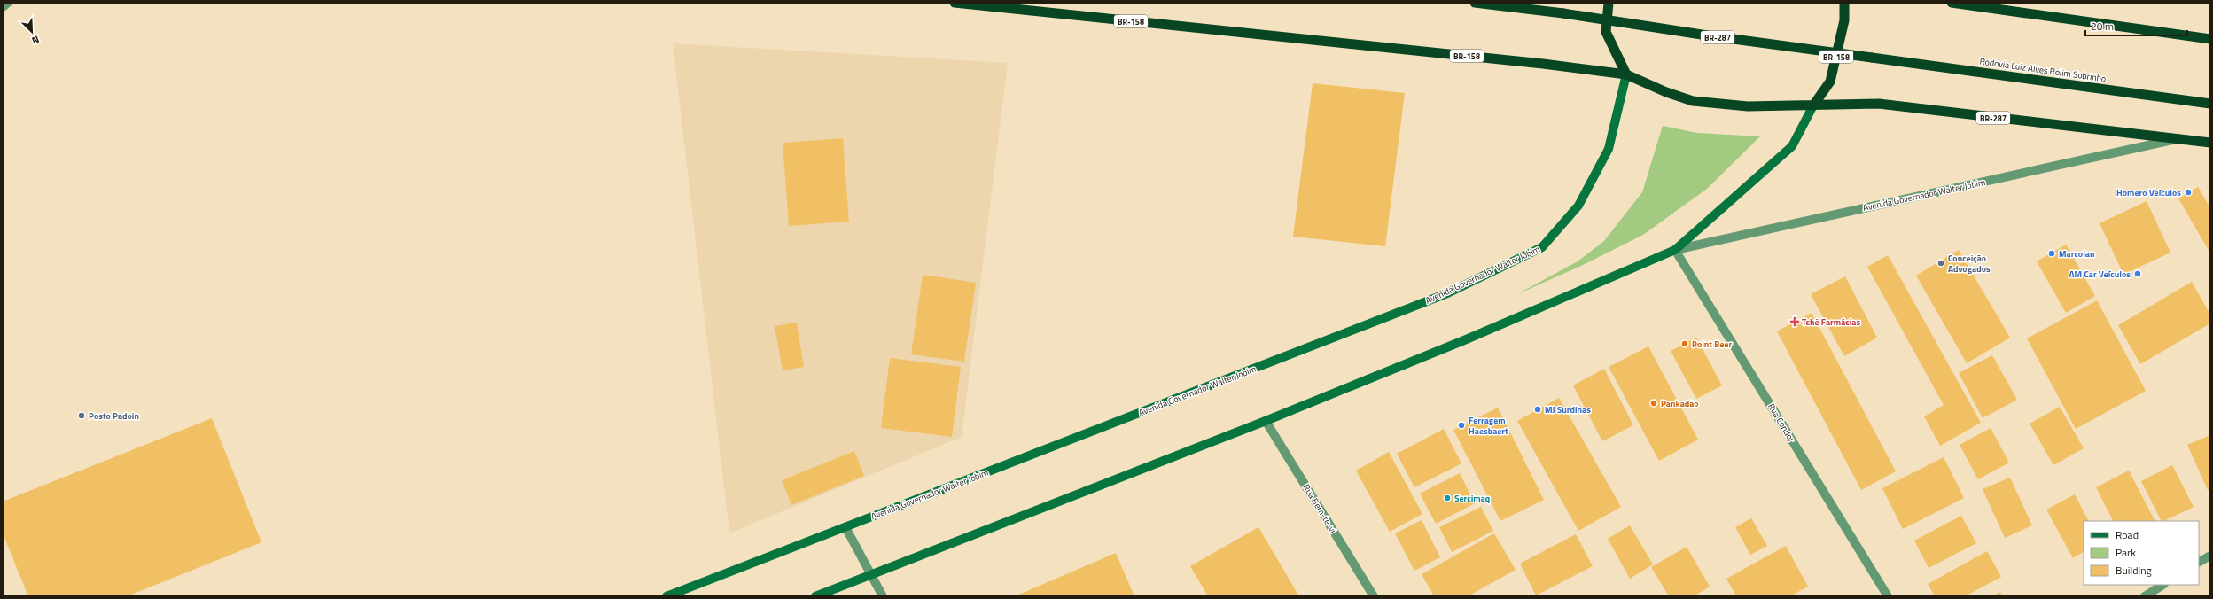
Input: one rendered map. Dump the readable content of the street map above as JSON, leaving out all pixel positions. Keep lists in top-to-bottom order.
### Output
{
  "streets": {
    "highway": ["BR-158", "BR-287", "Rodovia Luiz Alves Rolim Sobrinho"],
    "main road": ["Avenida Governador Walter Jobim"],
    "street": ["Rua Condor", "Rua Bem-te-vi"]
  },
  "crossings": [
    ["BR-158", "BR-287"],
    ["BR-158", "Avenida Governador Walter Jobim"],
    ["BR-287", "Avenida Governador Walter Jobim"],
    ["Avenida Governador Walter Jobim", "Rua Condor"],
    ["Avenida Governador Walter Jobim", "Rua Bem-te-vi"]
  ],
  "places": {
    "other": [
      "Homero Veículos",
      "Marcolan",
      "Conceição Advogados",
      "AM Car Veículos",
      "Point Beer",
      "Pankadão",
      "MJ Surdinas",
      "Posto Padoin",
      "Ferragem Haesbaert",
      "Sercimaq"
    ],
    "health": ["Tchê Farmácias"]
  },
  "legend": ["Road", "Park", "Building"],
  "scale_bar": "20 m",
  "north": "bottom right"
}
